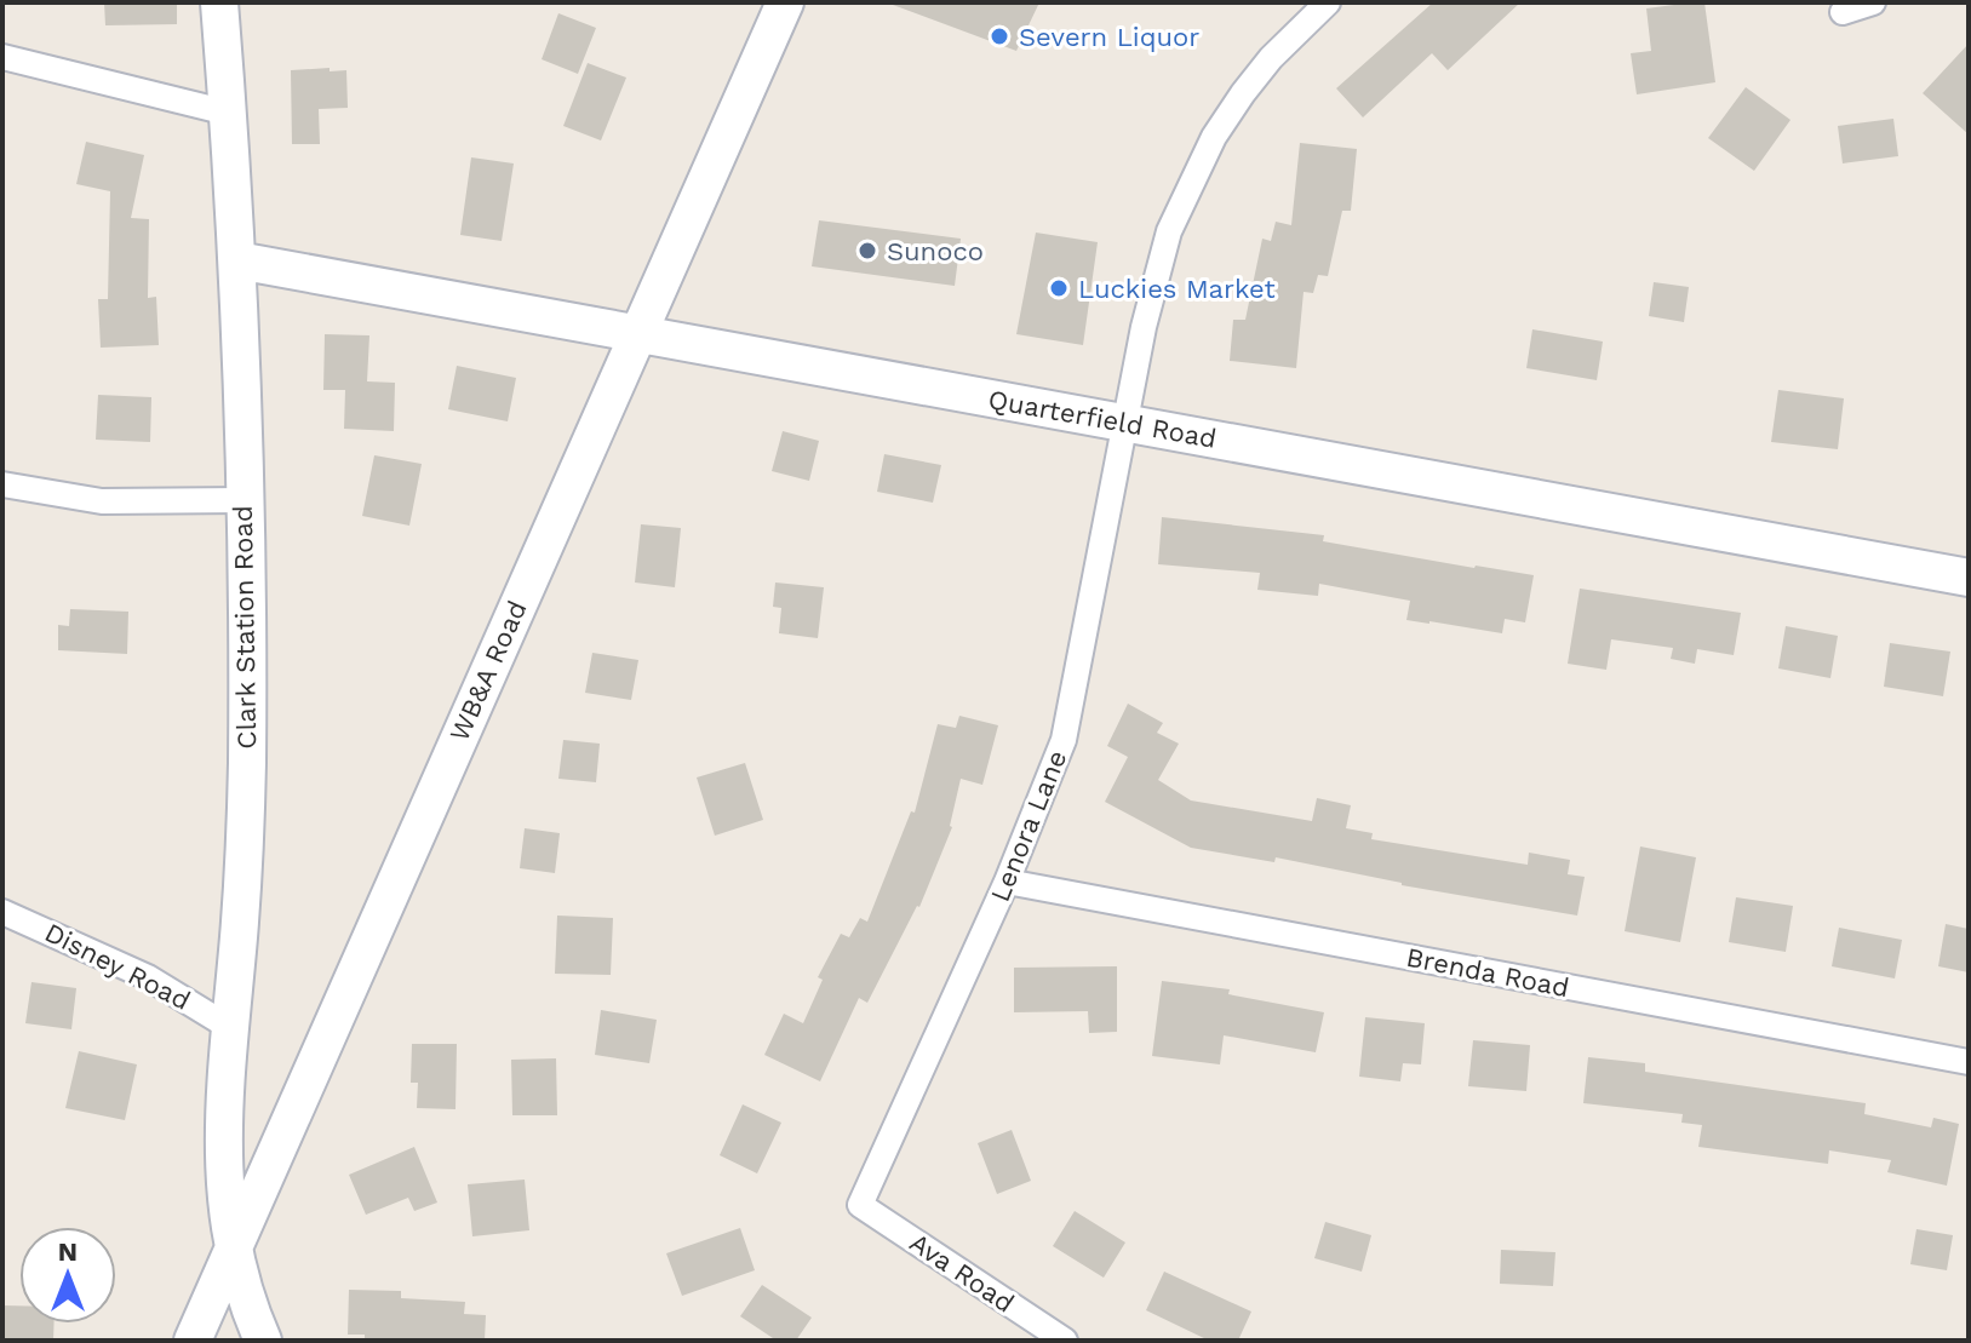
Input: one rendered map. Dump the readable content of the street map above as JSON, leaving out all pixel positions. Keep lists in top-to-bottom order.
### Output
{
  "streets": {
    "street": [
      "Quarterfield Road",
      "Clark Station Road",
      "WB&A Road",
      "Lenora Lane",
      "Disney Road",
      "Brenda Road",
      "Ava Road"
    ]
  },
  "crossings": [
    ["Quarterfield Road", "Clark Station Road"],
    ["Quarterfield Road", "WB&A Road"],
    ["Quarterfield Road", "Lenora Lane"],
    ["Clark Station Road", "WB&A Road"],
    ["Clark Station Road", "Disney Road"],
    ["Lenora Lane", "Brenda Road"],
    ["Lenora Lane", "Ava Road"]
  ],
  "places": ["Severn Liquor", "Sunoco", "Luckies Market"],
  "north": "top"
}
